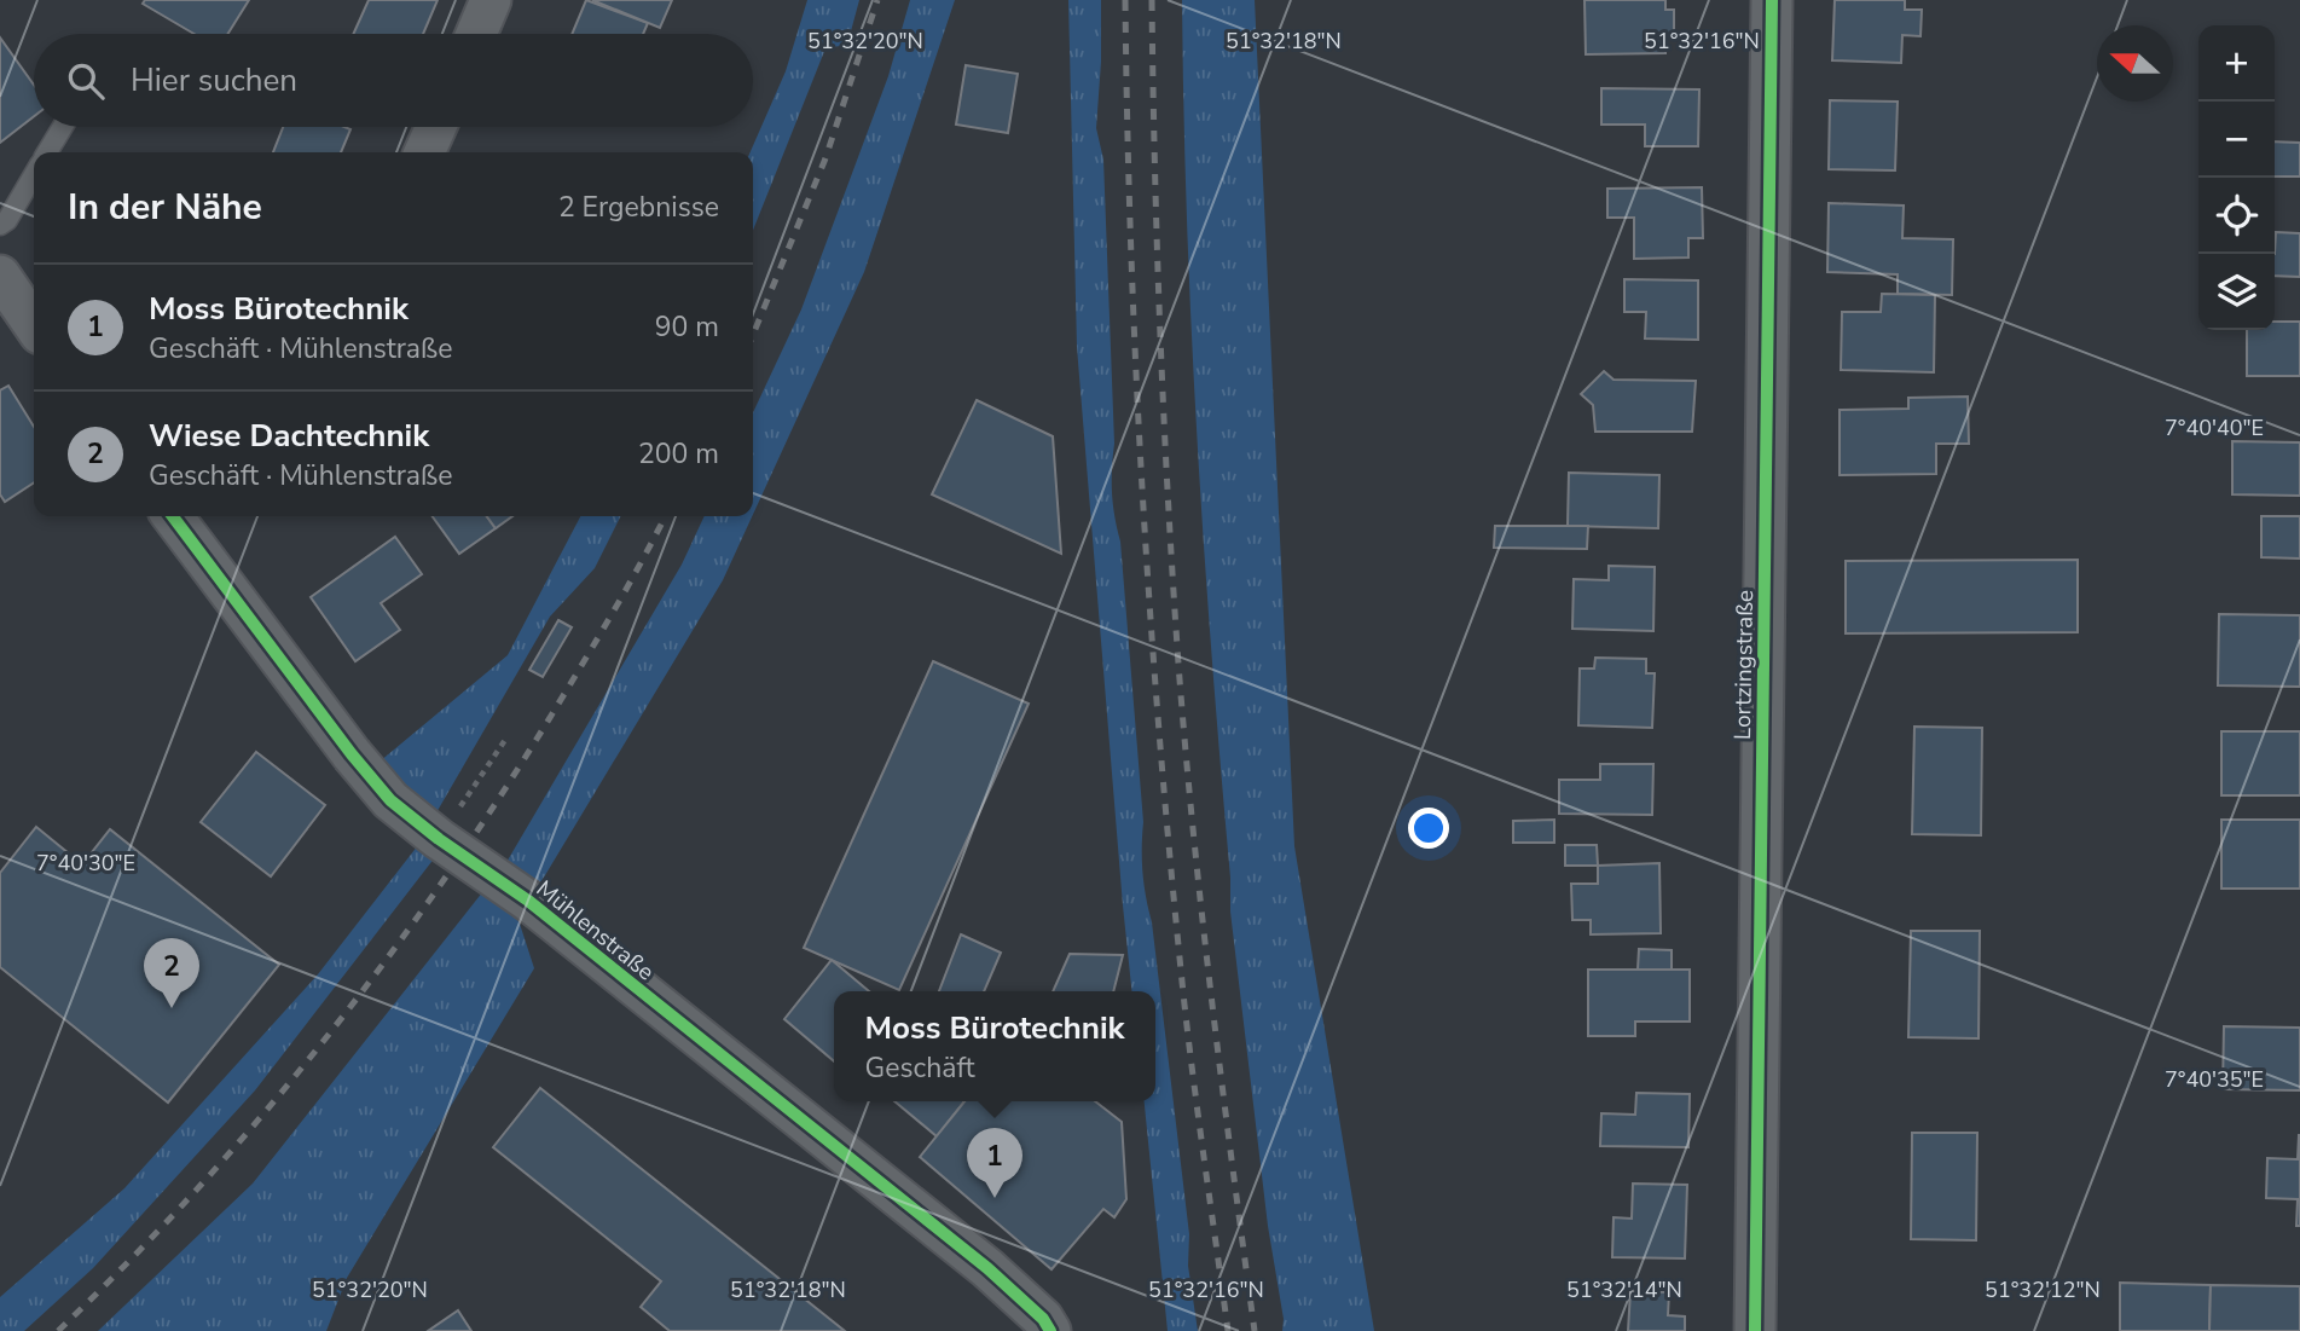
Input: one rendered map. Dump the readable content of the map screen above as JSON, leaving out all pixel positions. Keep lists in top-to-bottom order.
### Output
{
  "streets": {
    "street": ["Lortzingstraße", "Mühlenstraße"]
  },
  "north": "left",
  "page": {
    "map_buttons": ["+", "−"],
    "search": "Hier suchen",
    "heading": ["In der Nähe", "2 Ergebnisse"],
    "list": [
      {
        "mark": "1",
        "name": "Moss Bürotechnik",
        "note": "Geschäft · Mühlenstraße",
        "value": "90 m"
      },
      {
        "mark": "2",
        "name": "Wiese Dachtechnik",
        "note": "Geschäft · Mühlenstraße",
        "value": "200 m"
      }
    ],
    "pins": ["2", "1"],
    "popup": ["Moss Bürotechnik", "Geschäft"]
  },
  "coordinates": [
    "51°32'20\"N",
    "51°32'18\"N",
    "51°32'16\"N",
    "7°40'40\"E",
    "7°40'30\"E",
    "7°40'35\"E",
    "51°32'14\"N",
    "51°32'12\"N"
  ]
}
